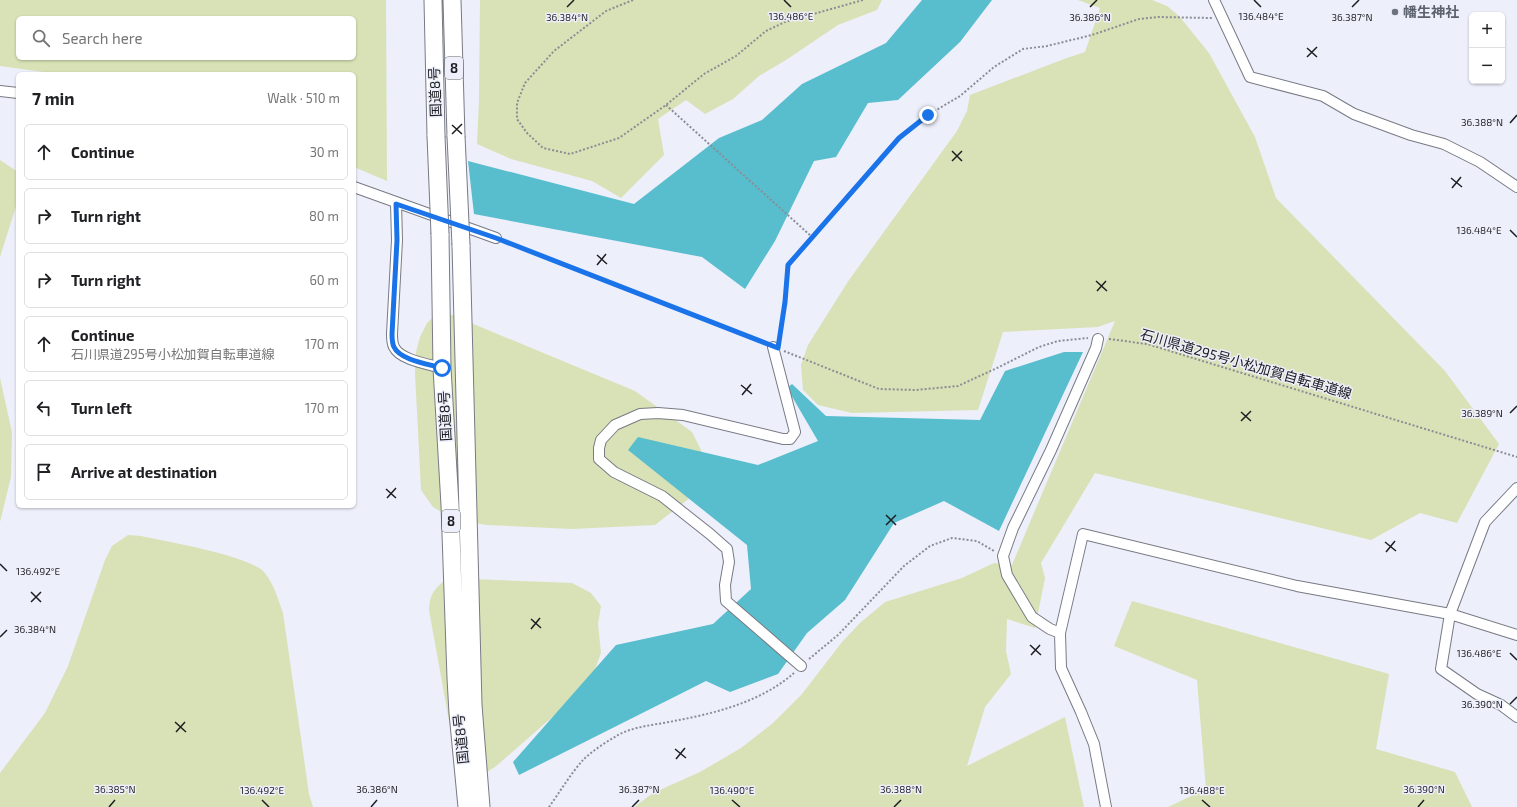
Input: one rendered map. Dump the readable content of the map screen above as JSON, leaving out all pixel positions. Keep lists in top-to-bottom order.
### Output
{
  "streets": {
    "highway": ["8", "国道8号"],
    "path": ["石川県道295号小松加賀自転車道線"]
  },
  "places": ["幡生神社"],
  "page": {
    "map_buttons": ["+", "−"],
    "search": "Search here",
    "heading": ["7 min", "Walk · 510 m"],
    "list": [
      ["Continue", "30 m"],
      ["Turn right", "80 m"],
      ["Turn right", "60 m"],
      ["Continue", "石川県道295号小松加賀自転車道線", "170 m"],
      ["Turn left", "170 m"],
      "Arrive at destination"
    ]
  },
  "coordinates": [
    "136.484°E",
    "136.486°E",
    "36.384°N",
    "36.386°N",
    "36.387°N",
    "36.388°N",
    "36.389°N",
    "136.492°E",
    "36.390°N",
    "36.385°N",
    "136.490°E",
    "136.488°E"
  ]
}
